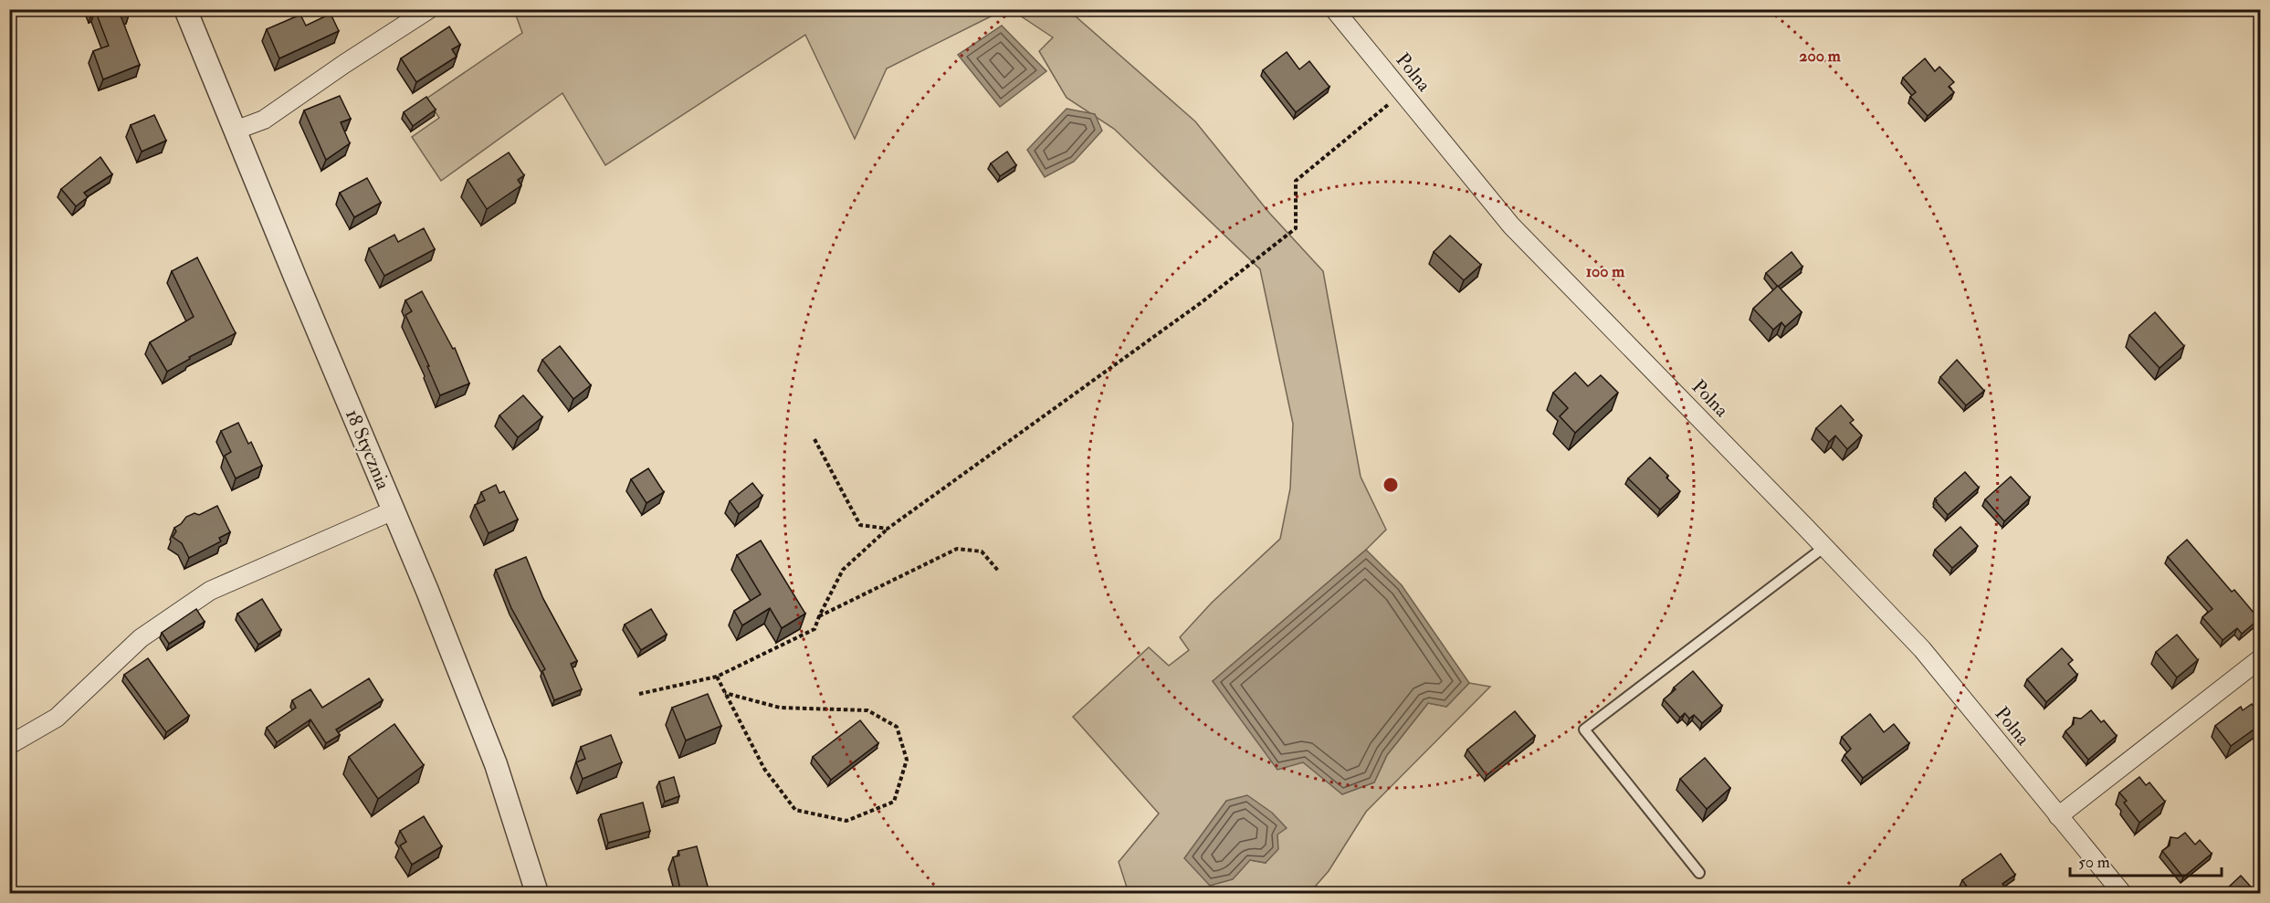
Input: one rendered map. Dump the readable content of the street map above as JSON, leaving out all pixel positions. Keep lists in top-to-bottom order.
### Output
{
  "streets": {
    "street": ["Polna", "18 Stycznia"]
  },
  "scale_bar": "50 m",
  "rings": ["200 m", "100 m"]
}
